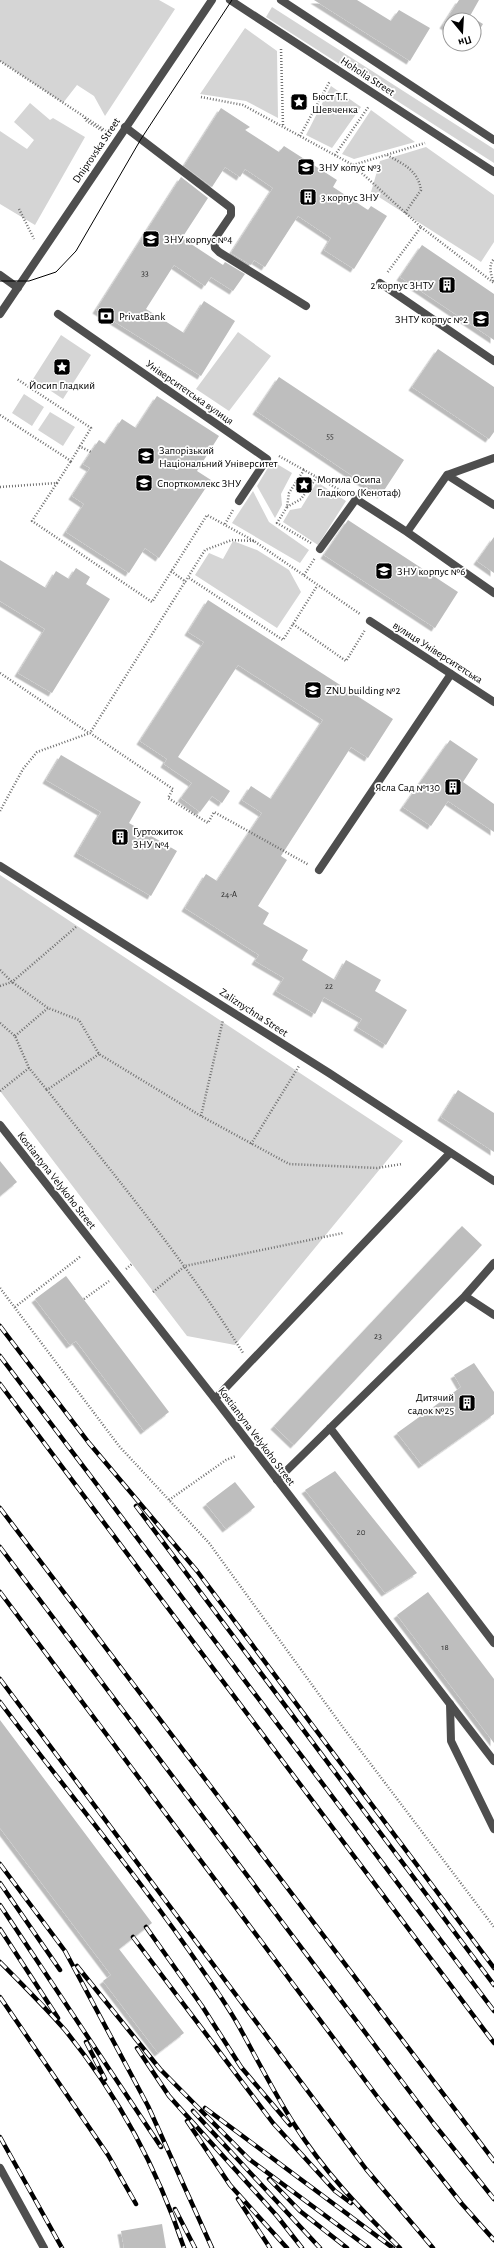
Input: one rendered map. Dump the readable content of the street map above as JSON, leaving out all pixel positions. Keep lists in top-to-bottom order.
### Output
{
  "streets": {
    "street": [
      "Hoholia Street",
      "Dniprovska Street",
      "Університетська вулиця",
      "вулиця Університетська",
      "Zaliznychna Street",
      "Kostiantyna Velykoho Street"
    ]
  },
  "places": {
    "place": ["Бюст Т.Г. Шевченка", "Йосип Гладкий", "Могила Осипа Гладкого (Кенотаф)"],
    "school or university": [
      "ЗНУ копус №3",
      "ЗНУ корпус №4",
      "ЗНТУ корпус №2",
      "Запорізький Національний Університет",
      "Спорткомлекс ЗНУ",
      "ЗНУ корпус №6",
      "ZNU building №2"
    ],
    "building": [
      "3 корпус ЗНУ",
      "2 корпус ЗНТУ",
      "Ясла Сад №130",
      "Гуртожиток ЗНУ №4",
      "Дитячий садок №25"
    ],
    "bank": ["PrivatBank"]
  },
  "house_numbers": [
    "33",
    "55",
    "24-А",
    "22",
    "23",
    "20",
    "18"
  ],
  "north": "bottom"
}
